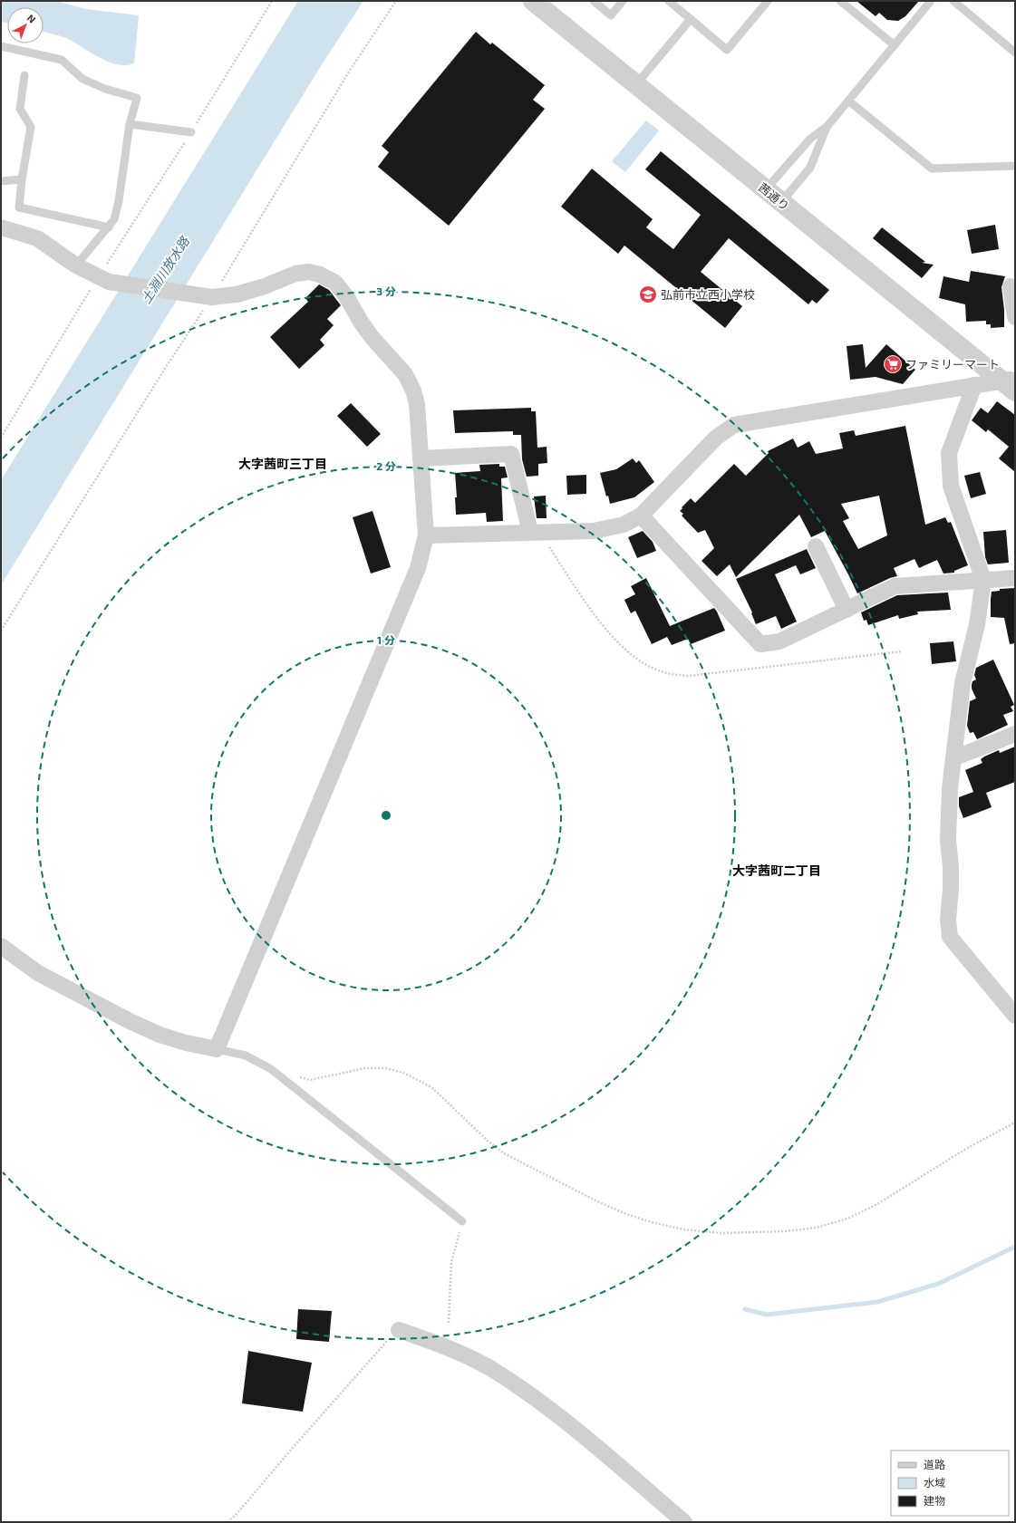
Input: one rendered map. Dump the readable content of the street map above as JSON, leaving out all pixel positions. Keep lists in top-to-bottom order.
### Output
{
  "streets": {
    "street": ["茜通り"]
  },
  "districts": ["大字茜町三丁目", "大字茜町二丁目"],
  "water": ["土淵川放水路"],
  "places": {
    "school or university": ["弘前市立西小学校"],
    "supermarket": ["ファミリーマート"]
  },
  "legend": ["道路", "水域", "建物"],
  "north": "top right",
  "rings": ["3 分", "2 分", "1 分"]
}
